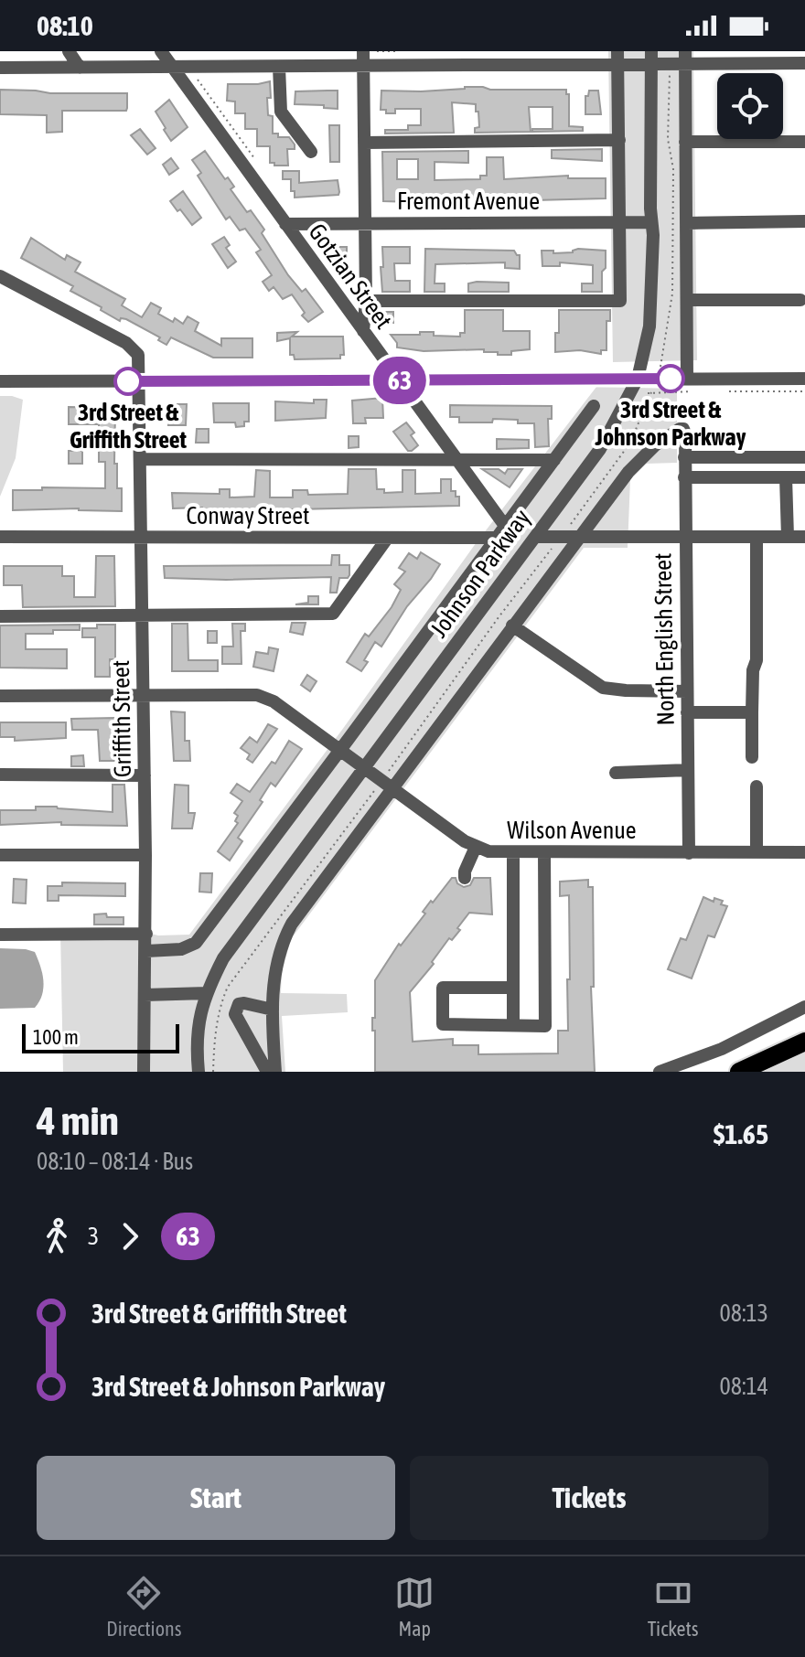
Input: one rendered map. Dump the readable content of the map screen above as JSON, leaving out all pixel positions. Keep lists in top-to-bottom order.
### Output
{
  "streets": {
    "street": [
      "Fremont Avenue",
      "Gotzian Street",
      "Conway Street",
      "Johnson Parkway",
      "North English Street",
      "Griffith Street",
      "Wilson Avenue"
    ]
  },
  "crossings": [
    ["Fremont Avenue", "Gotzian Street"],
    ["Fremont Avenue", "Johnson Parkway"],
    ["Gotzian Street", "Johnson Parkway"],
    ["Conway Street", "Johnson Parkway"],
    ["Conway Street", "Griffith Street"],
    ["Johnson Parkway", "Griffith Street"],
    ["Johnson Parkway", "Wilson Avenue"],
    ["North English Street", "Wilson Avenue"],
    ["Griffith Street", "Wilson Avenue"]
  ],
  "places": ["3rd Street & Johnson Parkway", "3rd Street & Griffith Street"],
  "lines": ["bus line 63"],
  "scale_bar": "100 m",
  "page": {
    "status": "08:10",
    "on_map": "63",
    "scale": "100 m",
    "heading": ["4 min", "08:10 – 08:14 · Bus", "$1.65"],
    "legs": ["3", "63"],
    "list": [
      {
        "name": "3rd Street & Griffith Street",
        "value": "08:13"
      },
      {
        "name": "3rd Street & Johnson Parkway",
        "value": "08:14"
      }
    ],
    "buttons": ["Start", "Tickets"],
    "tabs": ["Directions", "Map", "Tickets"]
  }
}
